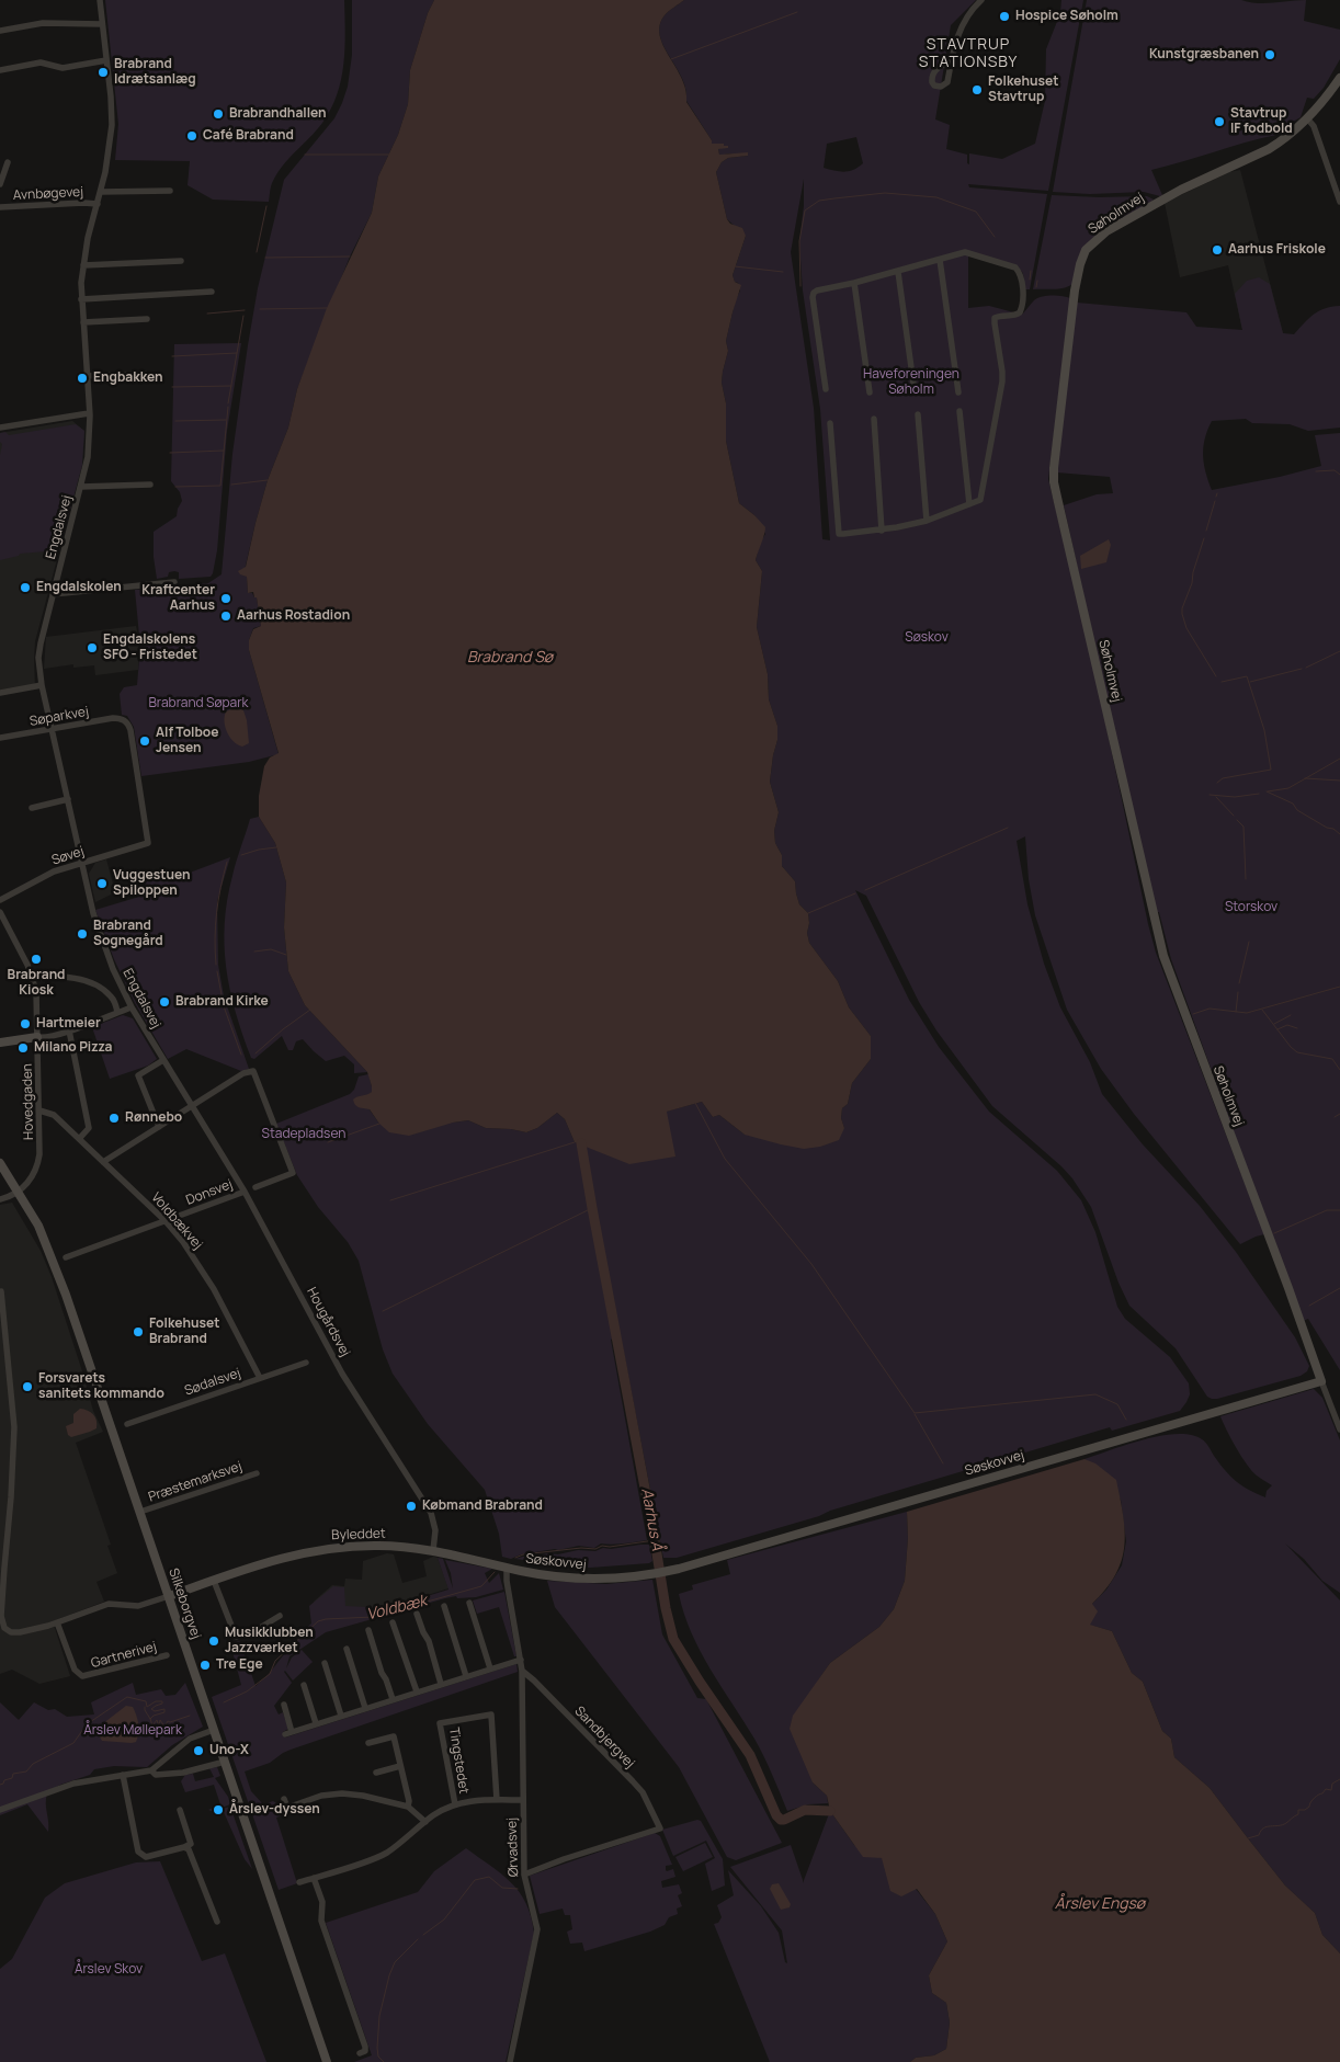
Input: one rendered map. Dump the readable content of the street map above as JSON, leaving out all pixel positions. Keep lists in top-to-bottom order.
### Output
{
  "streets": {
    "street": [
      "Avnbøgevej",
      "Søholmvej",
      "Engdalsvej",
      "Søparkvej",
      "Søvej",
      "Hovedgaden",
      "Donsvej",
      "Voldbækvej",
      "Hougårdsvej",
      "Sødalsvej",
      "Søskovvej",
      "Præstemarksvej",
      "Byleddet",
      "Silkeborgvej",
      "Gartnerivej",
      "Sandbjergvej",
      "Tingstedet",
      "Ørvadsvej"
    ]
  },
  "crossings": [
    ["Avnbøgevej", "Engdalsvej"],
    ["Søholmvej", "Søskovvej"],
    ["Engdalsvej", "Søparkvej"],
    ["Engdalsvej", "Søvej"],
    ["Engdalsvej", "Hougårdsvej"],
    ["Søparkvej", "Søvej"],
    ["Hovedgaden", "Voldbækvej"],
    ["Hovedgaden", "Silkeborgvej"],
    ["Donsvej", "Voldbækvej"],
    ["Donsvej", "Hougårdsvej"],
    ["Voldbækvej", "Sødalsvej"],
    ["Hougårdsvej", "Byleddet"],
    ["Søskovvej", "Byleddet"],
    ["Søskovvej", "Ørvadsvej"],
    ["Præstemarksvej", "Silkeborgvej"],
    ["Byleddet", "Silkeborgvej"],
    ["Byleddet", "Ørvadsvej"],
    ["Sandbjergvej", "Ørvadsvej"],
    ["Tingstedet", "Ørvadsvej"]
  ],
  "districts": ["STAVTRUP STATIONSBY"],
  "water": [
    "Brabrand Sø",
    "Aarhus Å",
    "Voldbæk",
    "Årslev Engsø"
  ],
  "parks": [
    "Haveforeningen Søholm",
    "Søskov",
    "Brabrand Søpark",
    "Storskov",
    "Stadepladsen",
    "Årslev Møllepark",
    "Årslev Skov"
  ],
  "places": [
    "Hospice Søholm",
    "Kunstgræsbanen",
    "Brabrand Idrætsanlæg",
    "Folkehuset Stavtrup",
    "Brabrandhallen",
    "Stavtrup IF fodbold",
    "Café Brabrand",
    "Aarhus Friskole",
    "Engbakken",
    "Engdalskolen",
    "Kraftcenter Aarhus",
    "Aarhus Rostadion",
    "Engdalskolens SFO - Fristedet",
    "Alf Tolboe Jensen",
    "Vuggestuen Spiloppen",
    "Brabrand Sognegård",
    "Brabrand Kiosk",
    "Brabrand Kirke",
    "Hartmeier",
    "Milano Pizza",
    "Rønnebo",
    "Folkehuset Brabrand",
    "Forsvarets sanitets kommando",
    "Købmand Brabrand",
    "Musikklubben Jazzværket",
    "Tre Ege",
    "Uno-X",
    "Årslev-dyssen"
  ]
}
